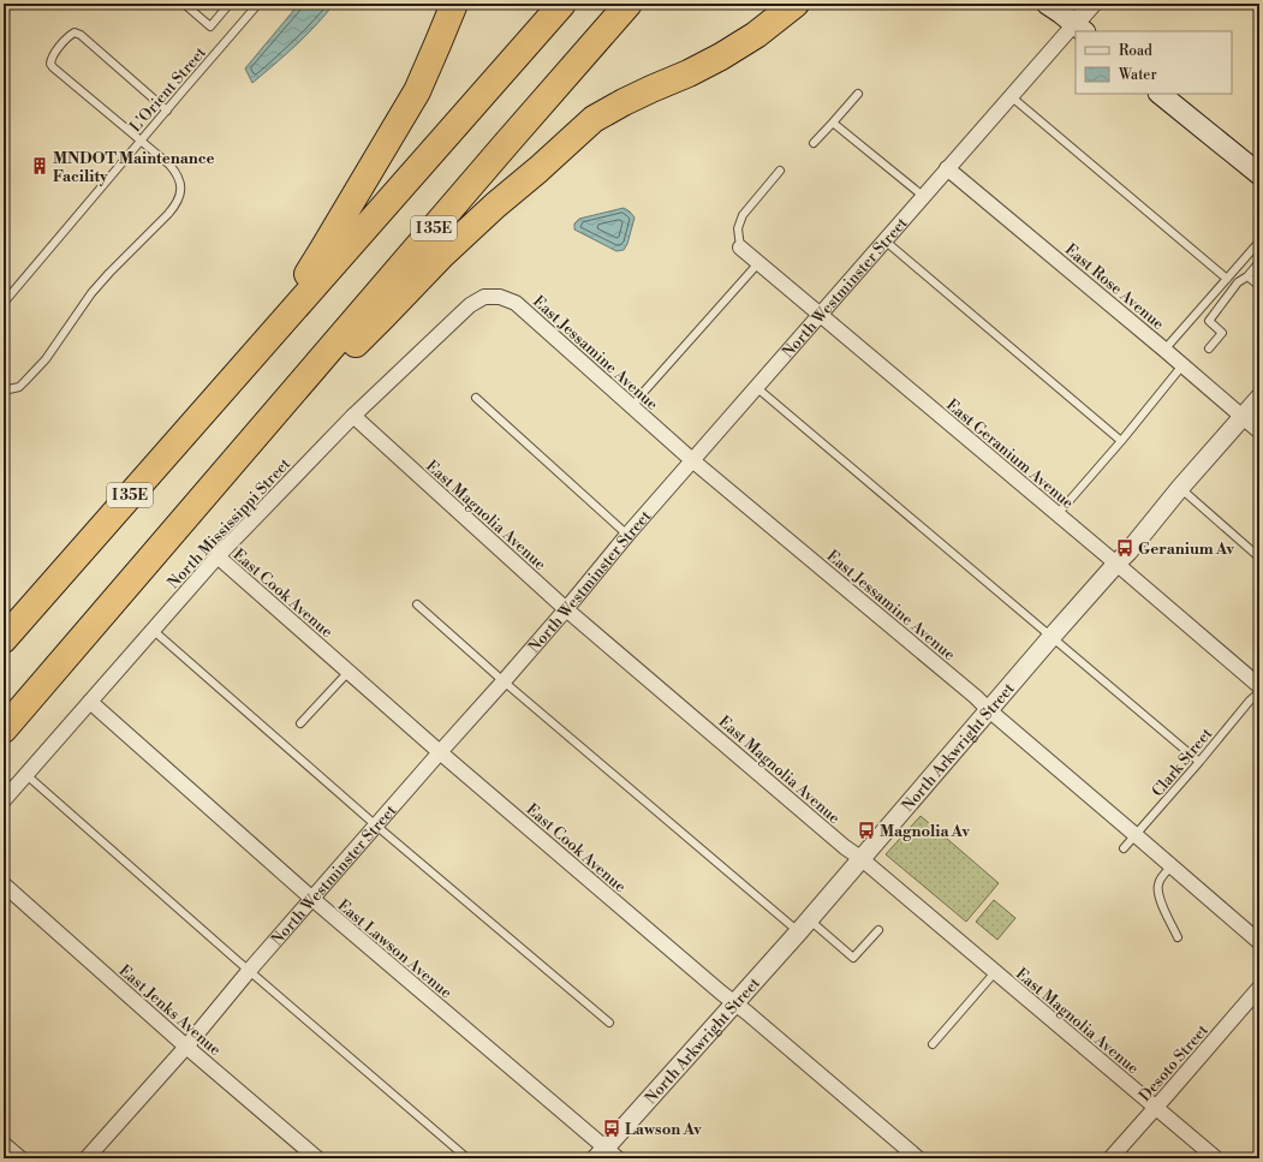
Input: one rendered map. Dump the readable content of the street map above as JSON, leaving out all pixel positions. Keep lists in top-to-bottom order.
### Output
{
  "streets": {
    "highway": ["I 35E"],
    "street": [
      "North Westminster Street",
      "East Rose Avenue",
      "East Jessamine Avenue",
      "East Geranium Avenue",
      "East Magnolia Avenue",
      "North Mississippi Street",
      "East Cook Avenue",
      "North Arkwright Street",
      "East Lawson Avenue",
      "East Jenks Avenue",
      "Desoto Street"
    ],
    "lane": ["L'Orient Street", "Clark Street"]
  },
  "crossings": [
    ["North Westminster Street", "East Rose Avenue"],
    ["North Westminster Street", "East Jessamine Avenue"],
    ["North Westminster Street", "East Geranium Avenue"],
    ["North Westminster Street", "East Magnolia Avenue"],
    ["North Westminster Street", "East Cook Avenue"],
    ["North Westminster Street", "East Lawson Avenue"],
    ["North Westminster Street", "East Jenks Avenue"],
    ["East Rose Avenue", "North Arkwright Street"],
    ["East Jessamine Avenue", "North Mississippi Street"],
    ["East Jessamine Avenue", "North Arkwright Street"],
    ["East Jessamine Avenue", "Clark Street"],
    ["East Geranium Avenue", "North Arkwright Street"],
    ["East Magnolia Avenue", "North Mississippi Street"],
    ["East Magnolia Avenue", "North Arkwright Street"],
    ["East Magnolia Avenue", "Desoto Street"],
    ["North Mississippi Street", "East Cook Avenue"],
    ["North Mississippi Street", "East Lawson Avenue"],
    ["East Cook Avenue", "North Arkwright Street"],
    ["North Arkwright Street", "East Lawson Avenue"]
  ],
  "places": {
    "building": ["MNDOT Maintenance Facility"],
    "bus stop": ["Geranium Av", "Magnolia Av", "Lawson Av"]
  },
  "legend": ["Road", "Water"]
}
